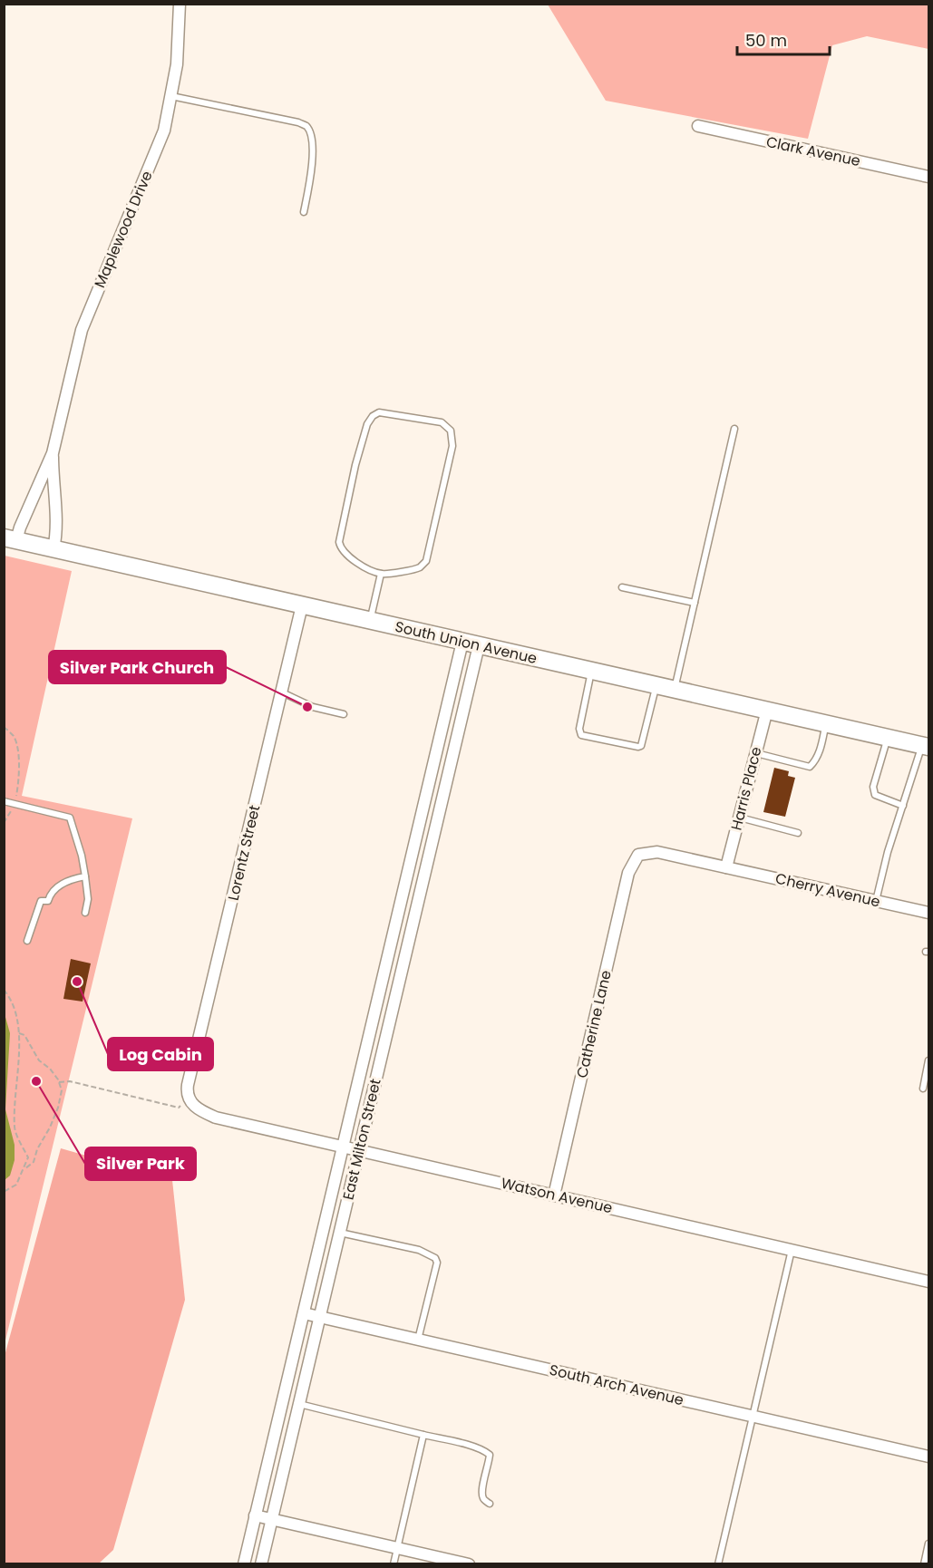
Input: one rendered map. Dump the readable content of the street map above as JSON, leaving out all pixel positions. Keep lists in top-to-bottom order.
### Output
{
  "streets": {
    "main road": ["South Union Avenue"],
    "street": [
      "Clark Avenue",
      "Maplewood Drive",
      "Harris Place",
      "Lorentz Street",
      "Cherry Avenue",
      "Catherine Lane",
      "East Milton Street",
      "Watson Avenue",
      "South Arch Avenue"
    ]
  },
  "crossings": [
    ["Maplewood Drive", "South Union Avenue"],
    ["South Union Avenue", "Harris Place"],
    ["South Union Avenue", "Lorentz Street"],
    ["South Union Avenue", "East Milton Street"],
    ["Harris Place", "Cherry Avenue"],
    ["Lorentz Street", "Watson Avenue"],
    ["Cherry Avenue", "Catherine Lane"],
    ["Catherine Lane", "Watson Avenue"],
    ["East Milton Street", "Watson Avenue"],
    ["East Milton Street", "South Arch Avenue"]
  ],
  "places": ["Silver Park Church", "Log Cabin", "Silver Park"],
  "scale_bar": "50 m"
}
